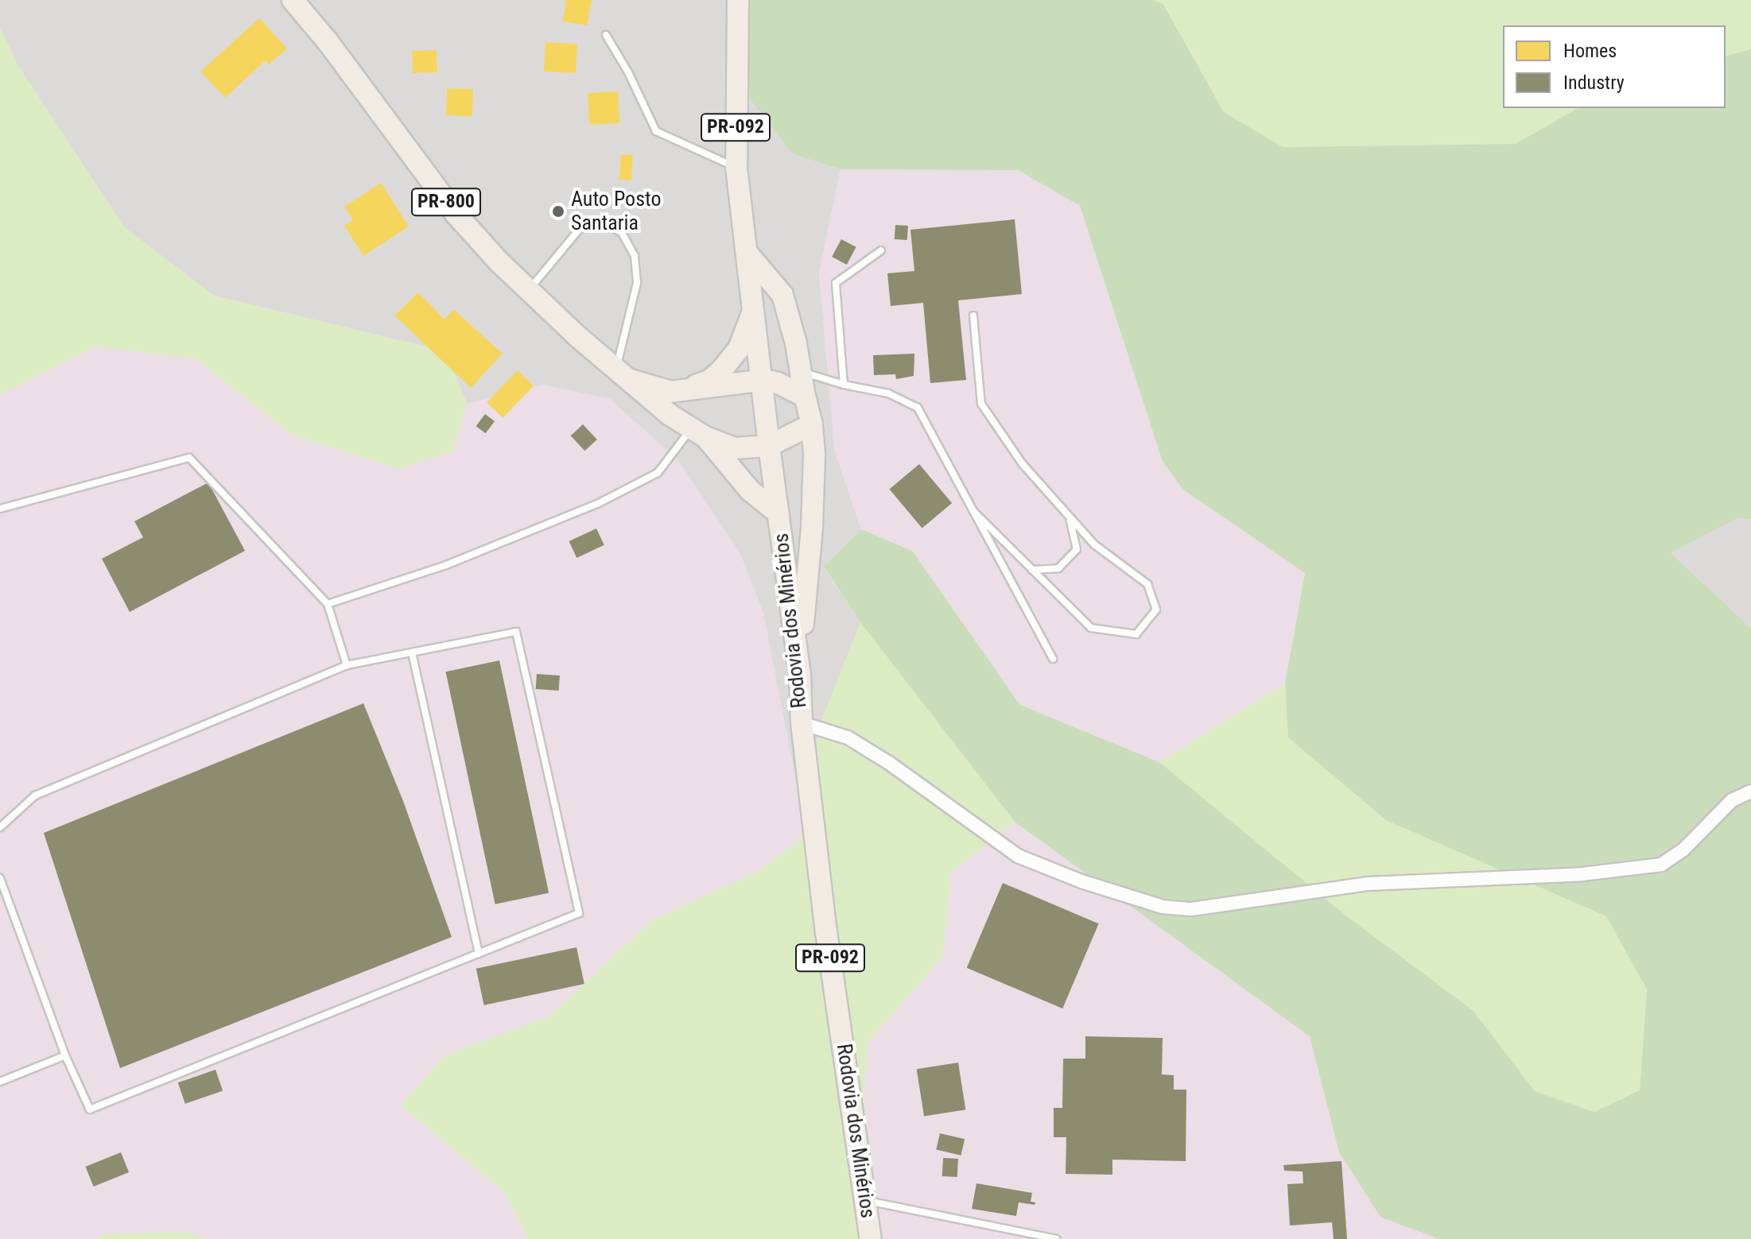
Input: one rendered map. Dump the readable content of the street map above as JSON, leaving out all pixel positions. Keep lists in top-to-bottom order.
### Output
{
  "streets": {
    "main road": ["PR-092", "PR-800", "Rodovia dos Minérios"]
  },
  "crossings": [
    ["PR-800", "Rodovia dos Minérios"]
  ],
  "places": ["Auto Posto Santaria"],
  "legend": ["Homes", "Industry"]
}
